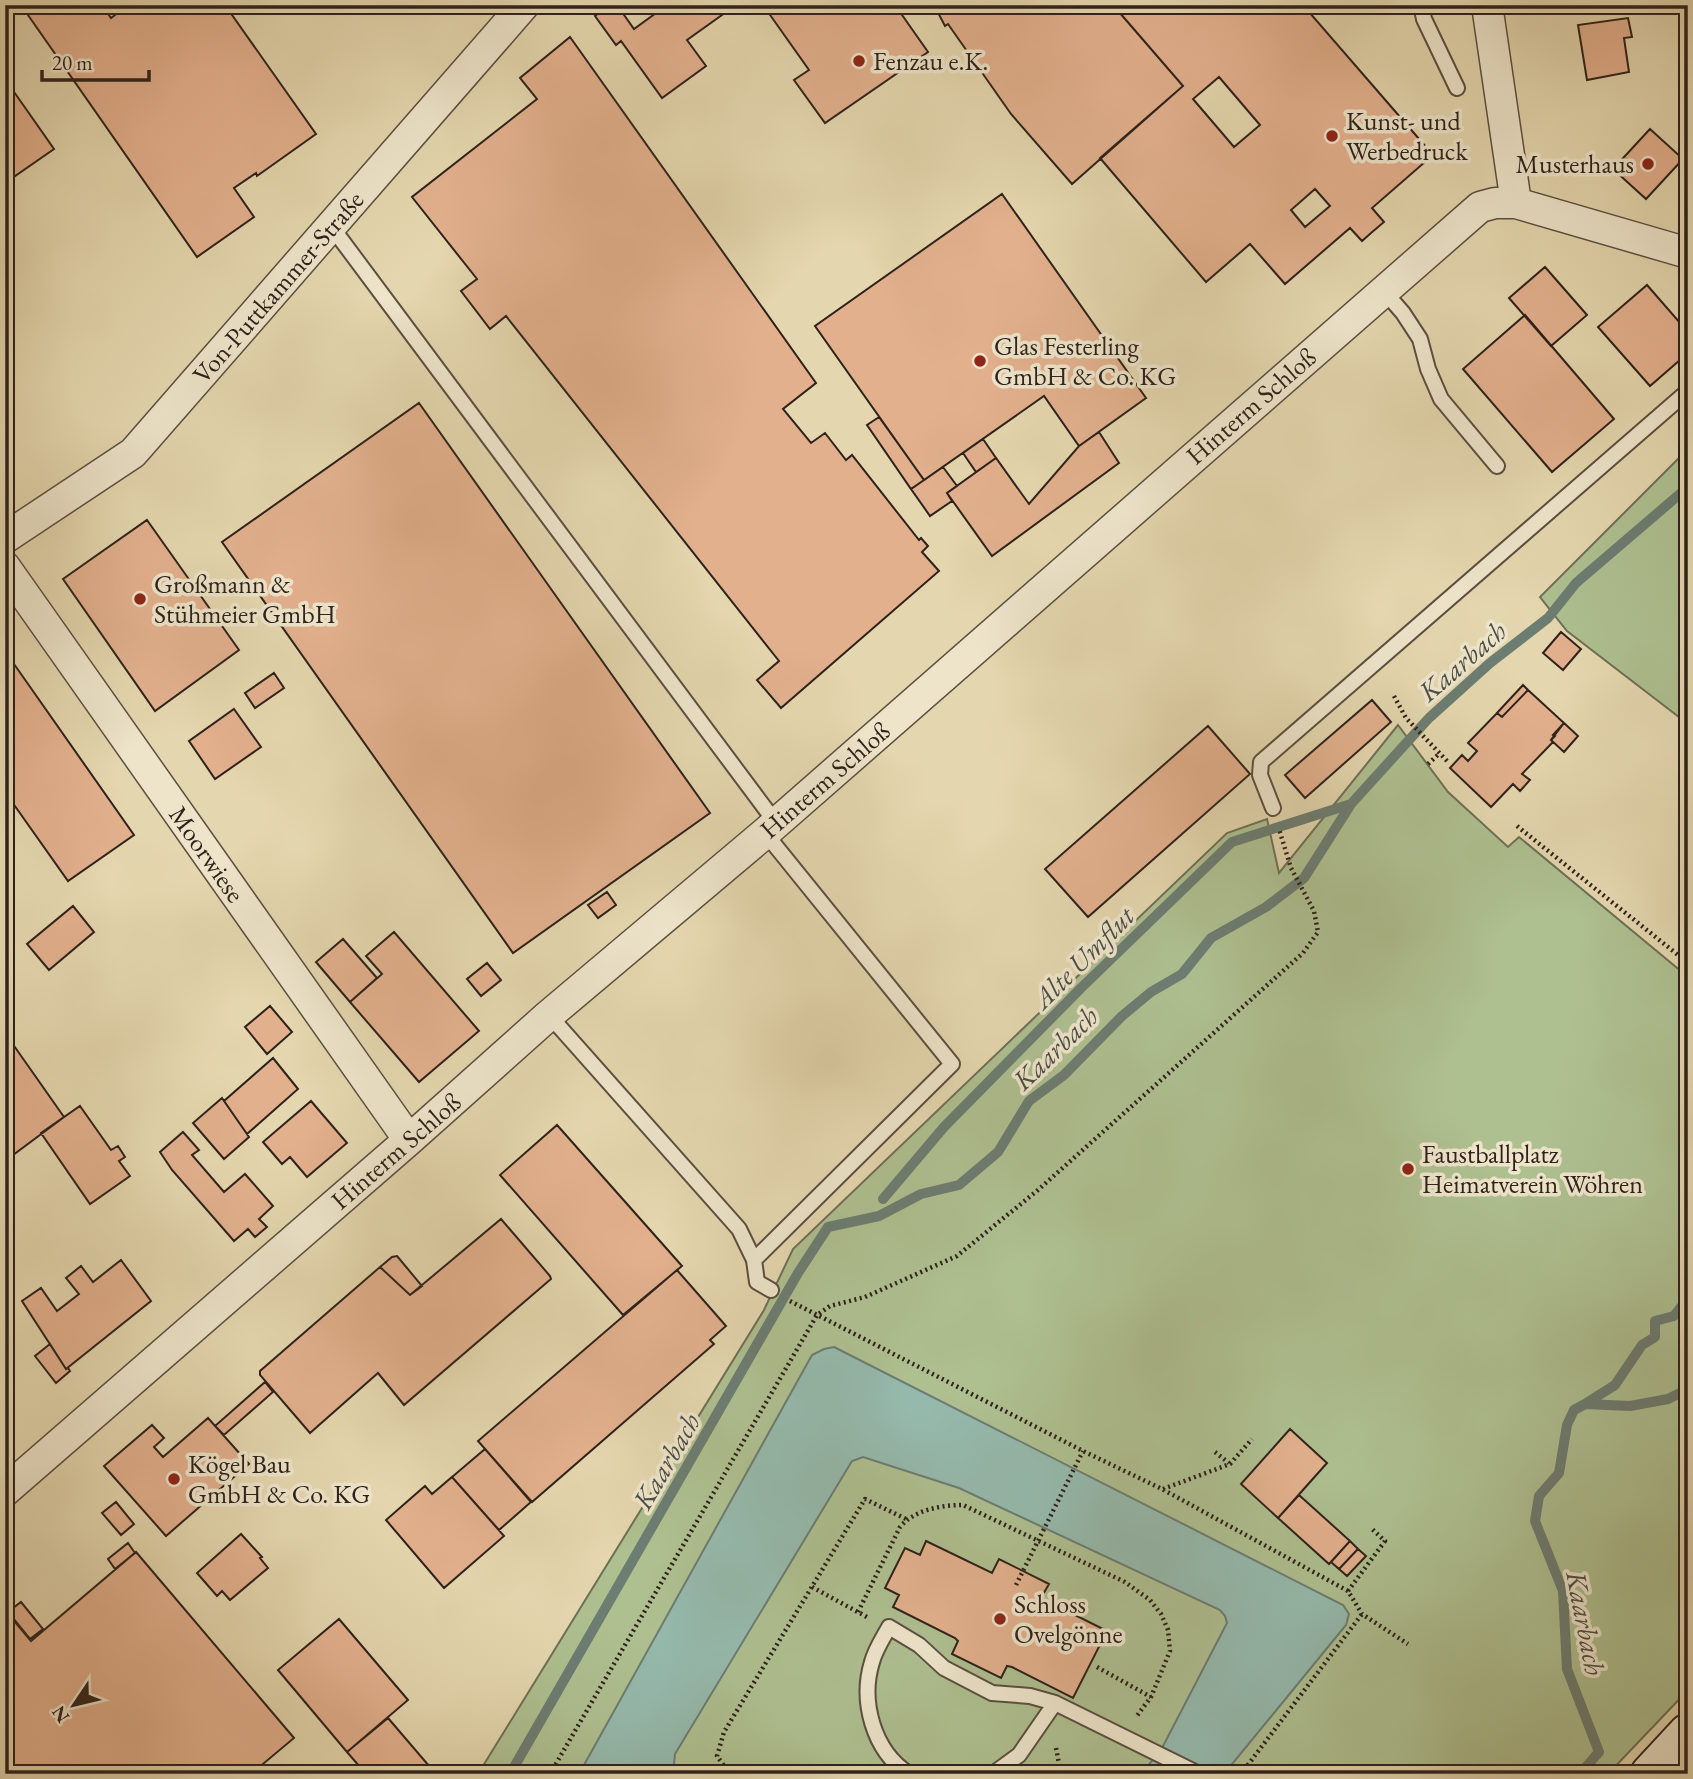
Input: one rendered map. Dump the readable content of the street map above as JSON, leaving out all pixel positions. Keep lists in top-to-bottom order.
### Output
{
  "streets": {
    "street": ["Von-Puttkammer-Straße", "Hinterm Schloß", "Moorwiese"]
  },
  "crossings": [
    ["Hinterm Schloß", "Moorwiese"]
  ],
  "water": ["Kaarbach", "Alte Umflut"],
  "places": [
    "Fenzau e.K.",
    "Kunst- und Werbedruck",
    "Musterhaus",
    "Glas Festerling GmbH & Co. KG",
    "Großmann & Stühmeier GmbH",
    "Faustballplatz Heimatverein Wöhren",
    "Kögel Bau GmbH & Co. KG",
    "Schloss Ovelgönne"
  ],
  "scale_bar": "20 m",
  "north": "bottom left"
}
